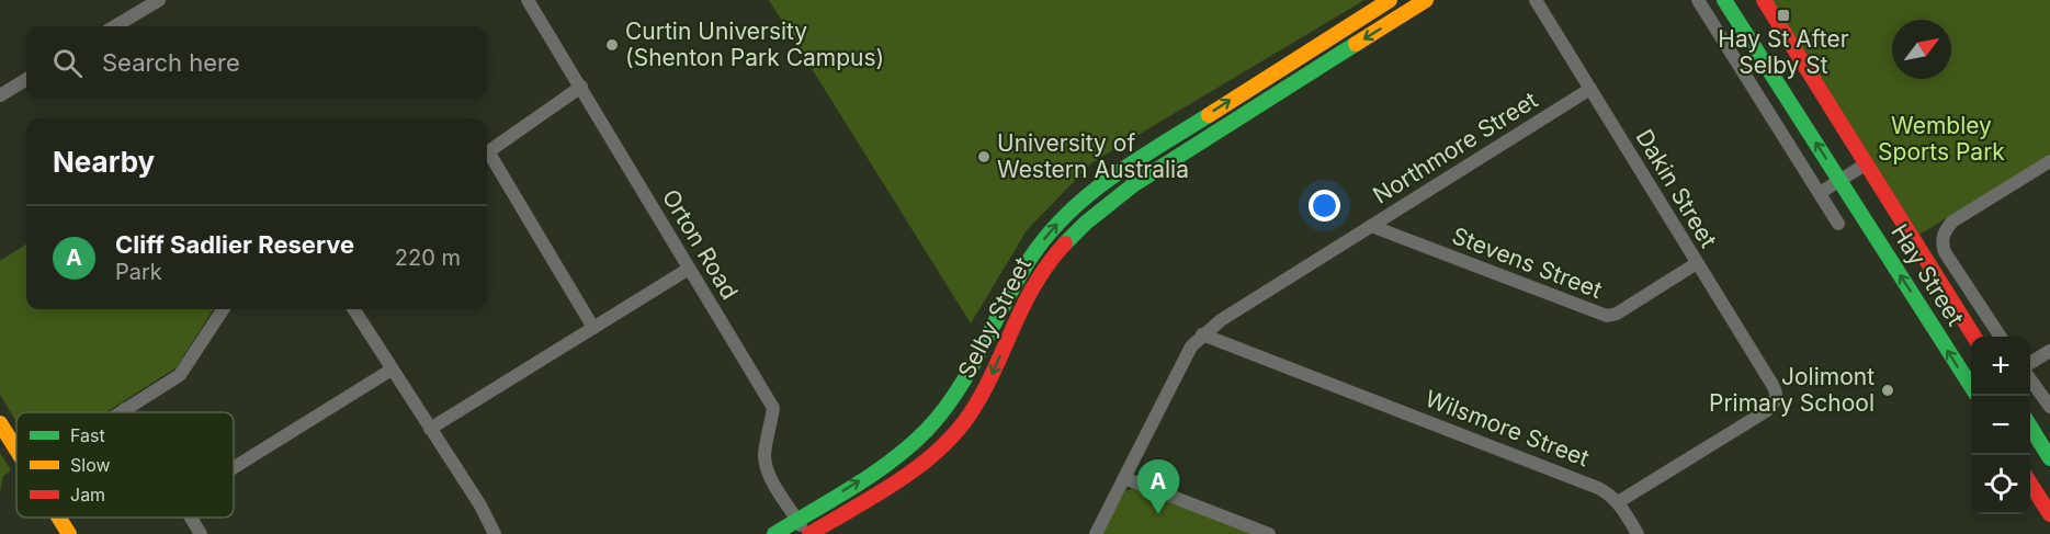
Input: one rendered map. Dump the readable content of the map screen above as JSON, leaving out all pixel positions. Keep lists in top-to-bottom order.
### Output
{
  "streets": {
    "main road": ["Hay Street", "Selby Street"],
    "street": [
      "Northmore Street",
      "Dakin Street",
      "Orton Road",
      "Stevens Street",
      "Wilsmore Street"
    ]
  },
  "crossings": [
    ["Northmore Street", "Dakin Street"],
    ["Northmore Street", "Stevens Street"],
    ["Northmore Street", "Wilsmore Street"],
    ["Dakin Street", "Stevens Street"],
    ["Dakin Street", "Wilsmore Street"],
    ["Orton Road", "Selby Street"]
  ],
  "parks": ["Wembley Sports Park"],
  "places": {
    "transit": ["Hay St After Selby St"],
    "other": ["Curtin University (Shenton Park Campus)", "University of Western Australia", "Jolimont Primary School"]
  },
  "legend": ["Fast", "Slow", "Jam"],
  "north": "top right",
  "page": {
    "search": "Search here",
    "heading": "Nearby",
    "list": [
      {
        "mark": "A",
        "name": "Cliff Sadlier Reserve",
        "note": "Park",
        "value": "220 m"
      }
    ],
    "map_buttons": ["+", "−"],
    "pins": "A"
  }
}
